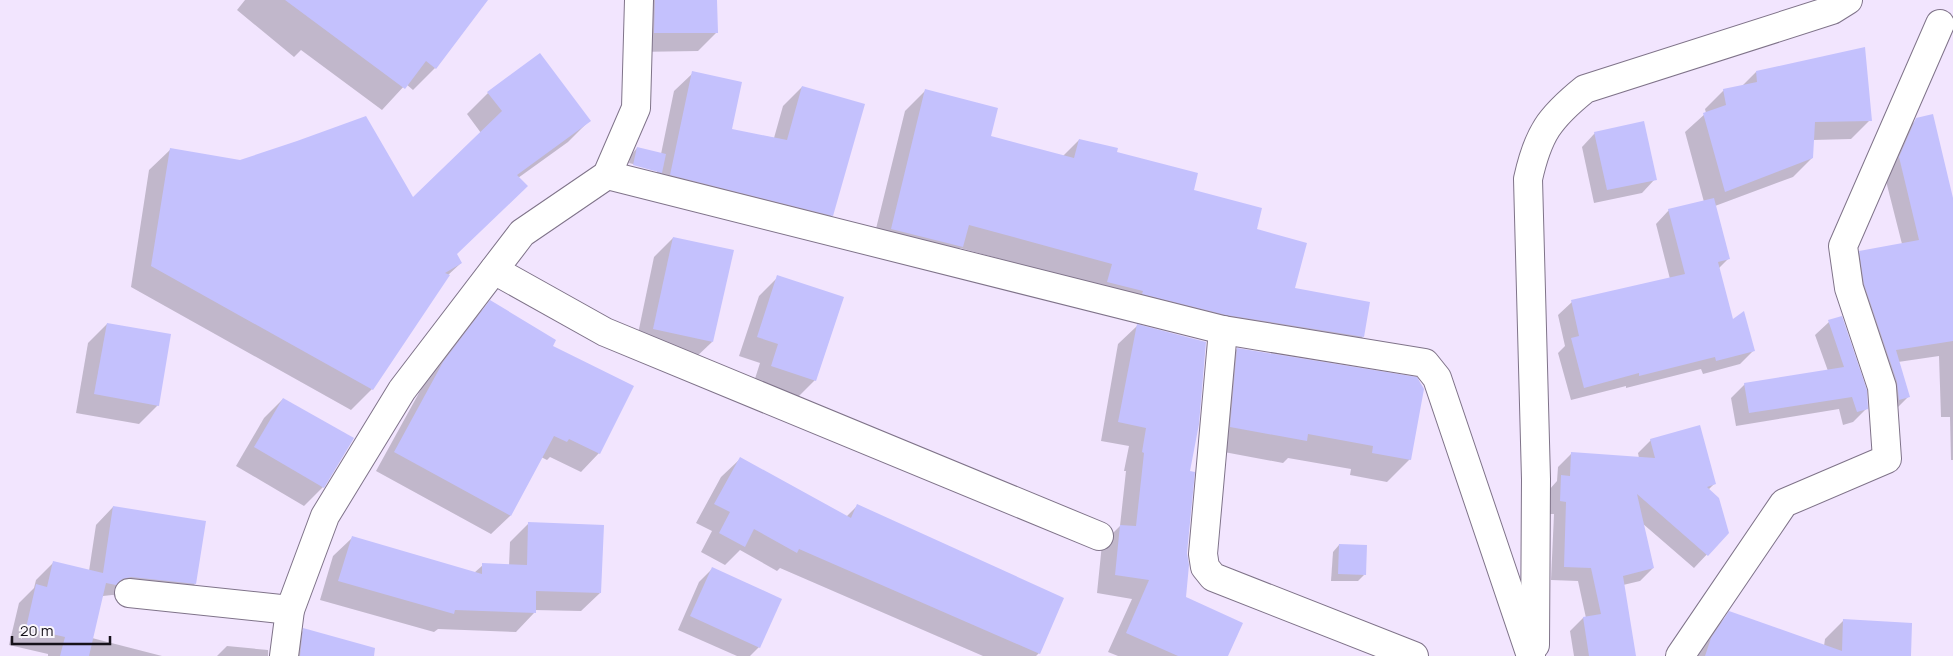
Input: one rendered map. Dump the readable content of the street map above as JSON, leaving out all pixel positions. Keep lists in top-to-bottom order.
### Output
{
  "scale_bar": "20 m"
}
